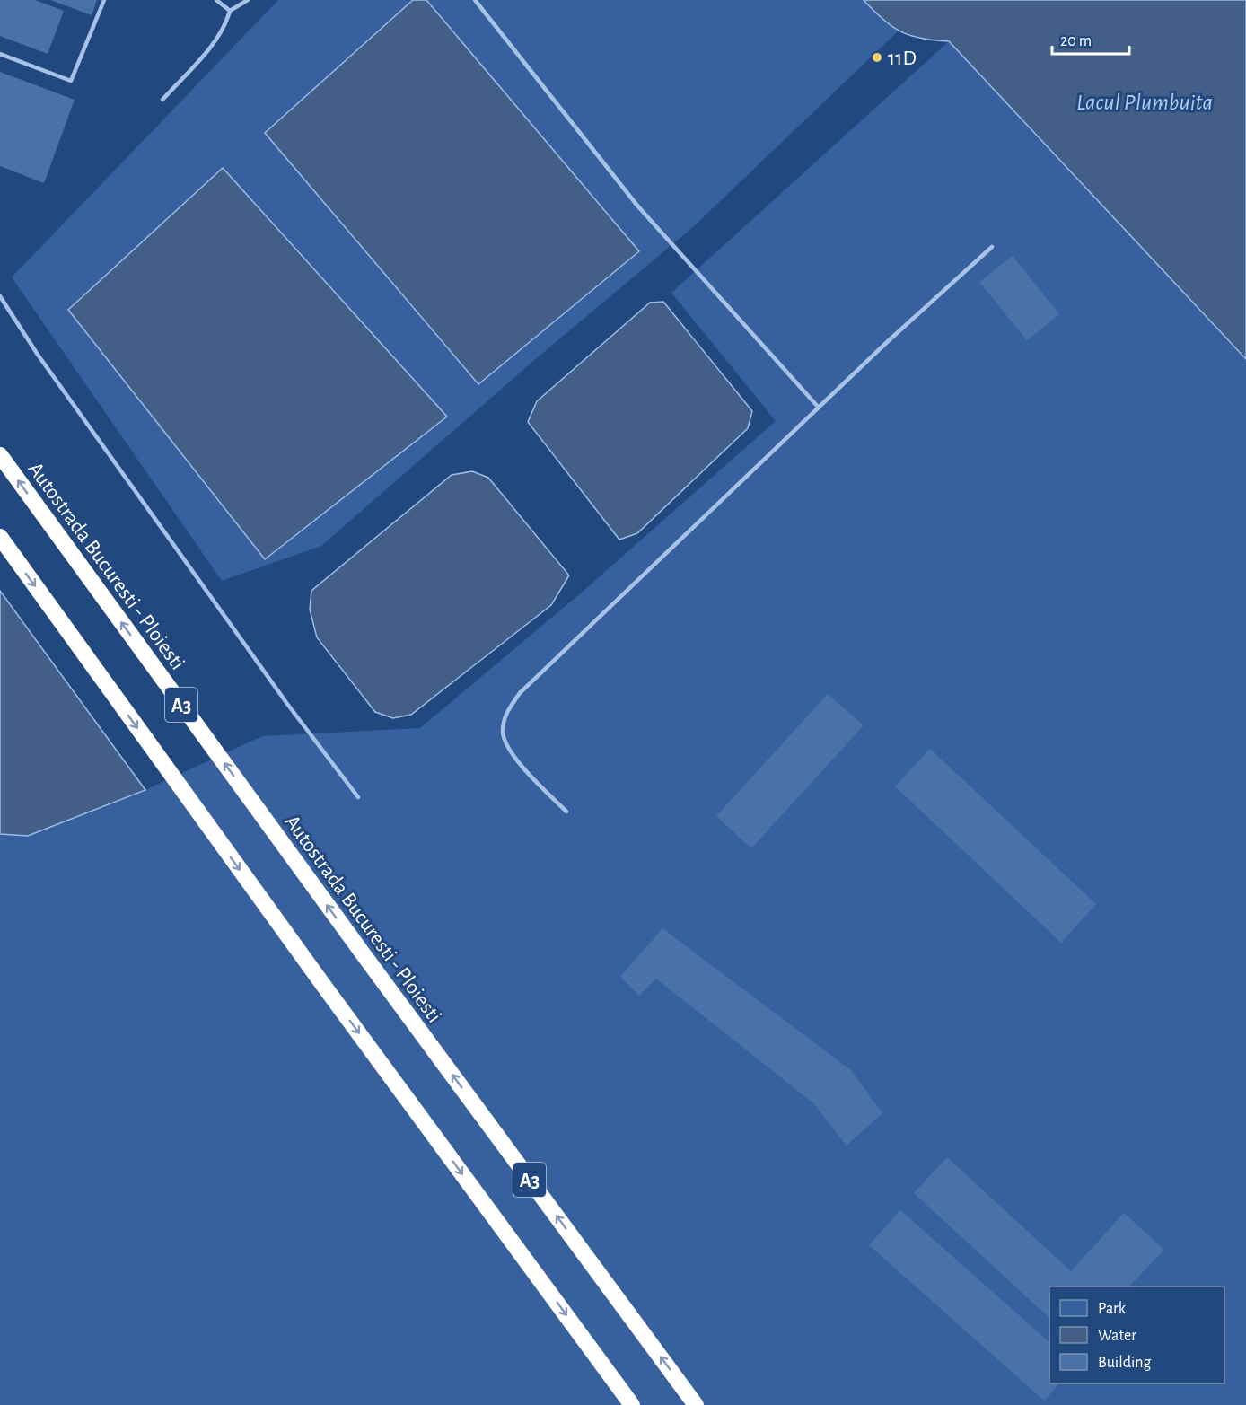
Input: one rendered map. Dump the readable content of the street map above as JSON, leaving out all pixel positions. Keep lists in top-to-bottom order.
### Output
{
  "streets": {
    "highway": ["Autostrada Bucuresti - Ploiesti", "A3"]
  },
  "water": ["Lacul Plumbuita"],
  "places": ["11D"],
  "legend": ["Park", "Water", "Building"],
  "scale_bar": "20 m"
}
